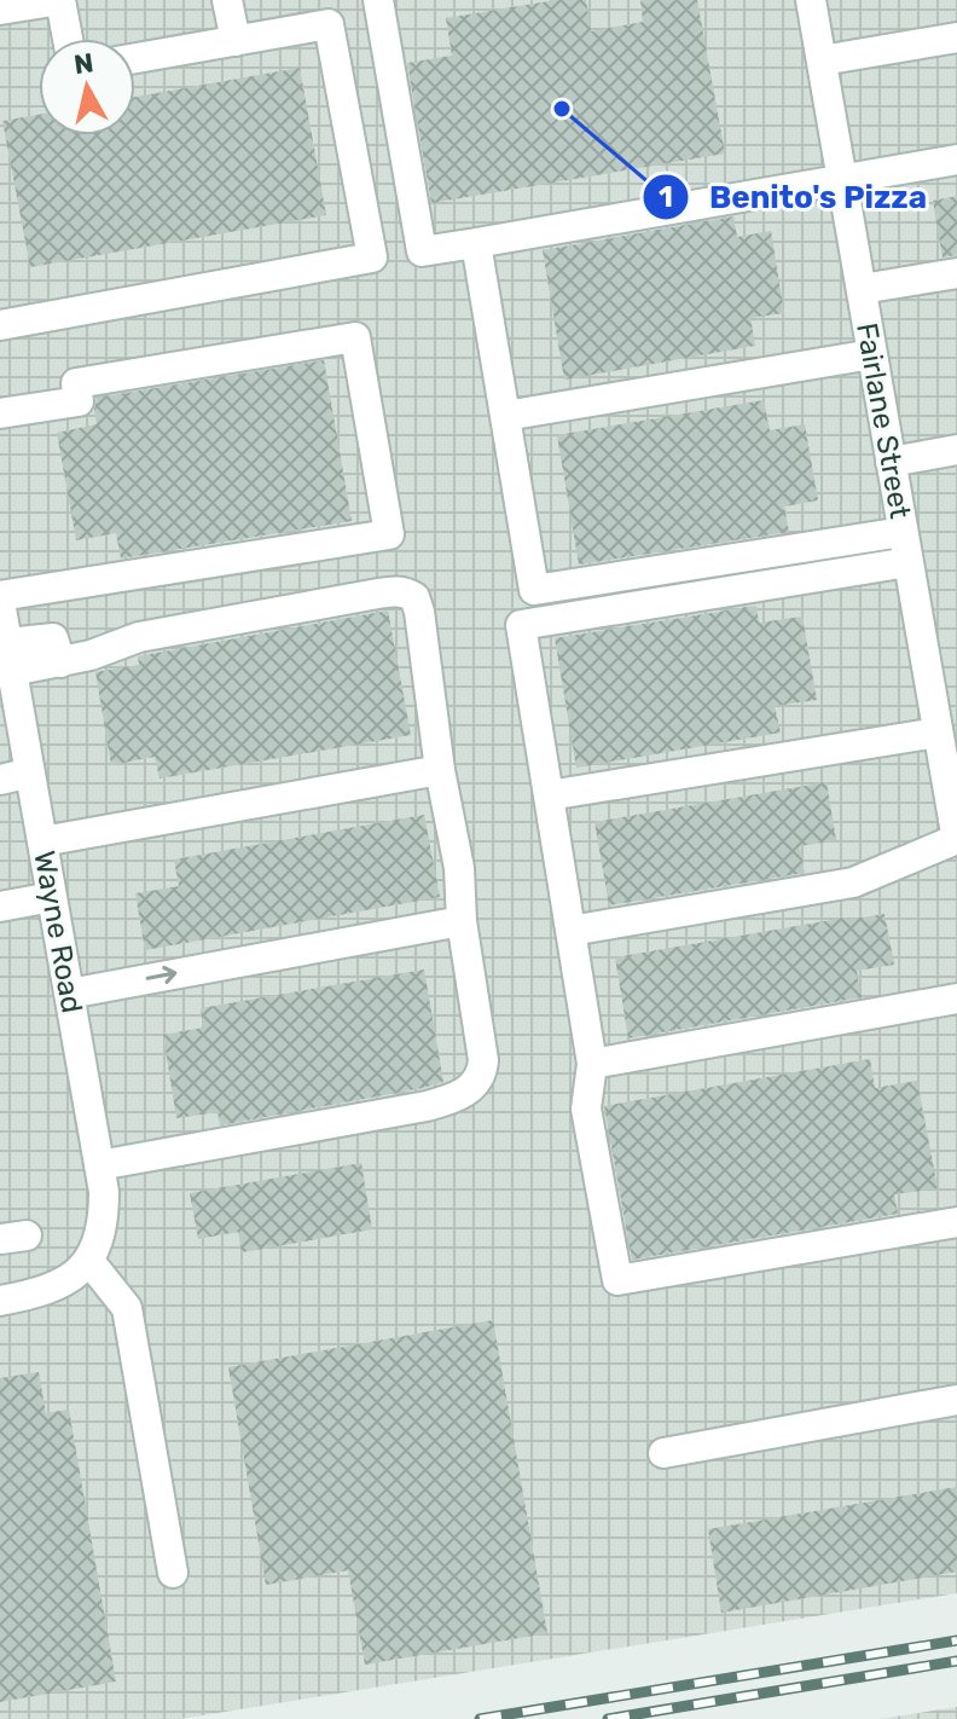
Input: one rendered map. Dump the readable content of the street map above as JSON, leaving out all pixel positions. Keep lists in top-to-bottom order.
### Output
{
  "streets": {
    "street": ["Fairlane Street", "Wayne Road"]
  },
  "places": ["Benito's Pizza"],
  "north": "top"
}
